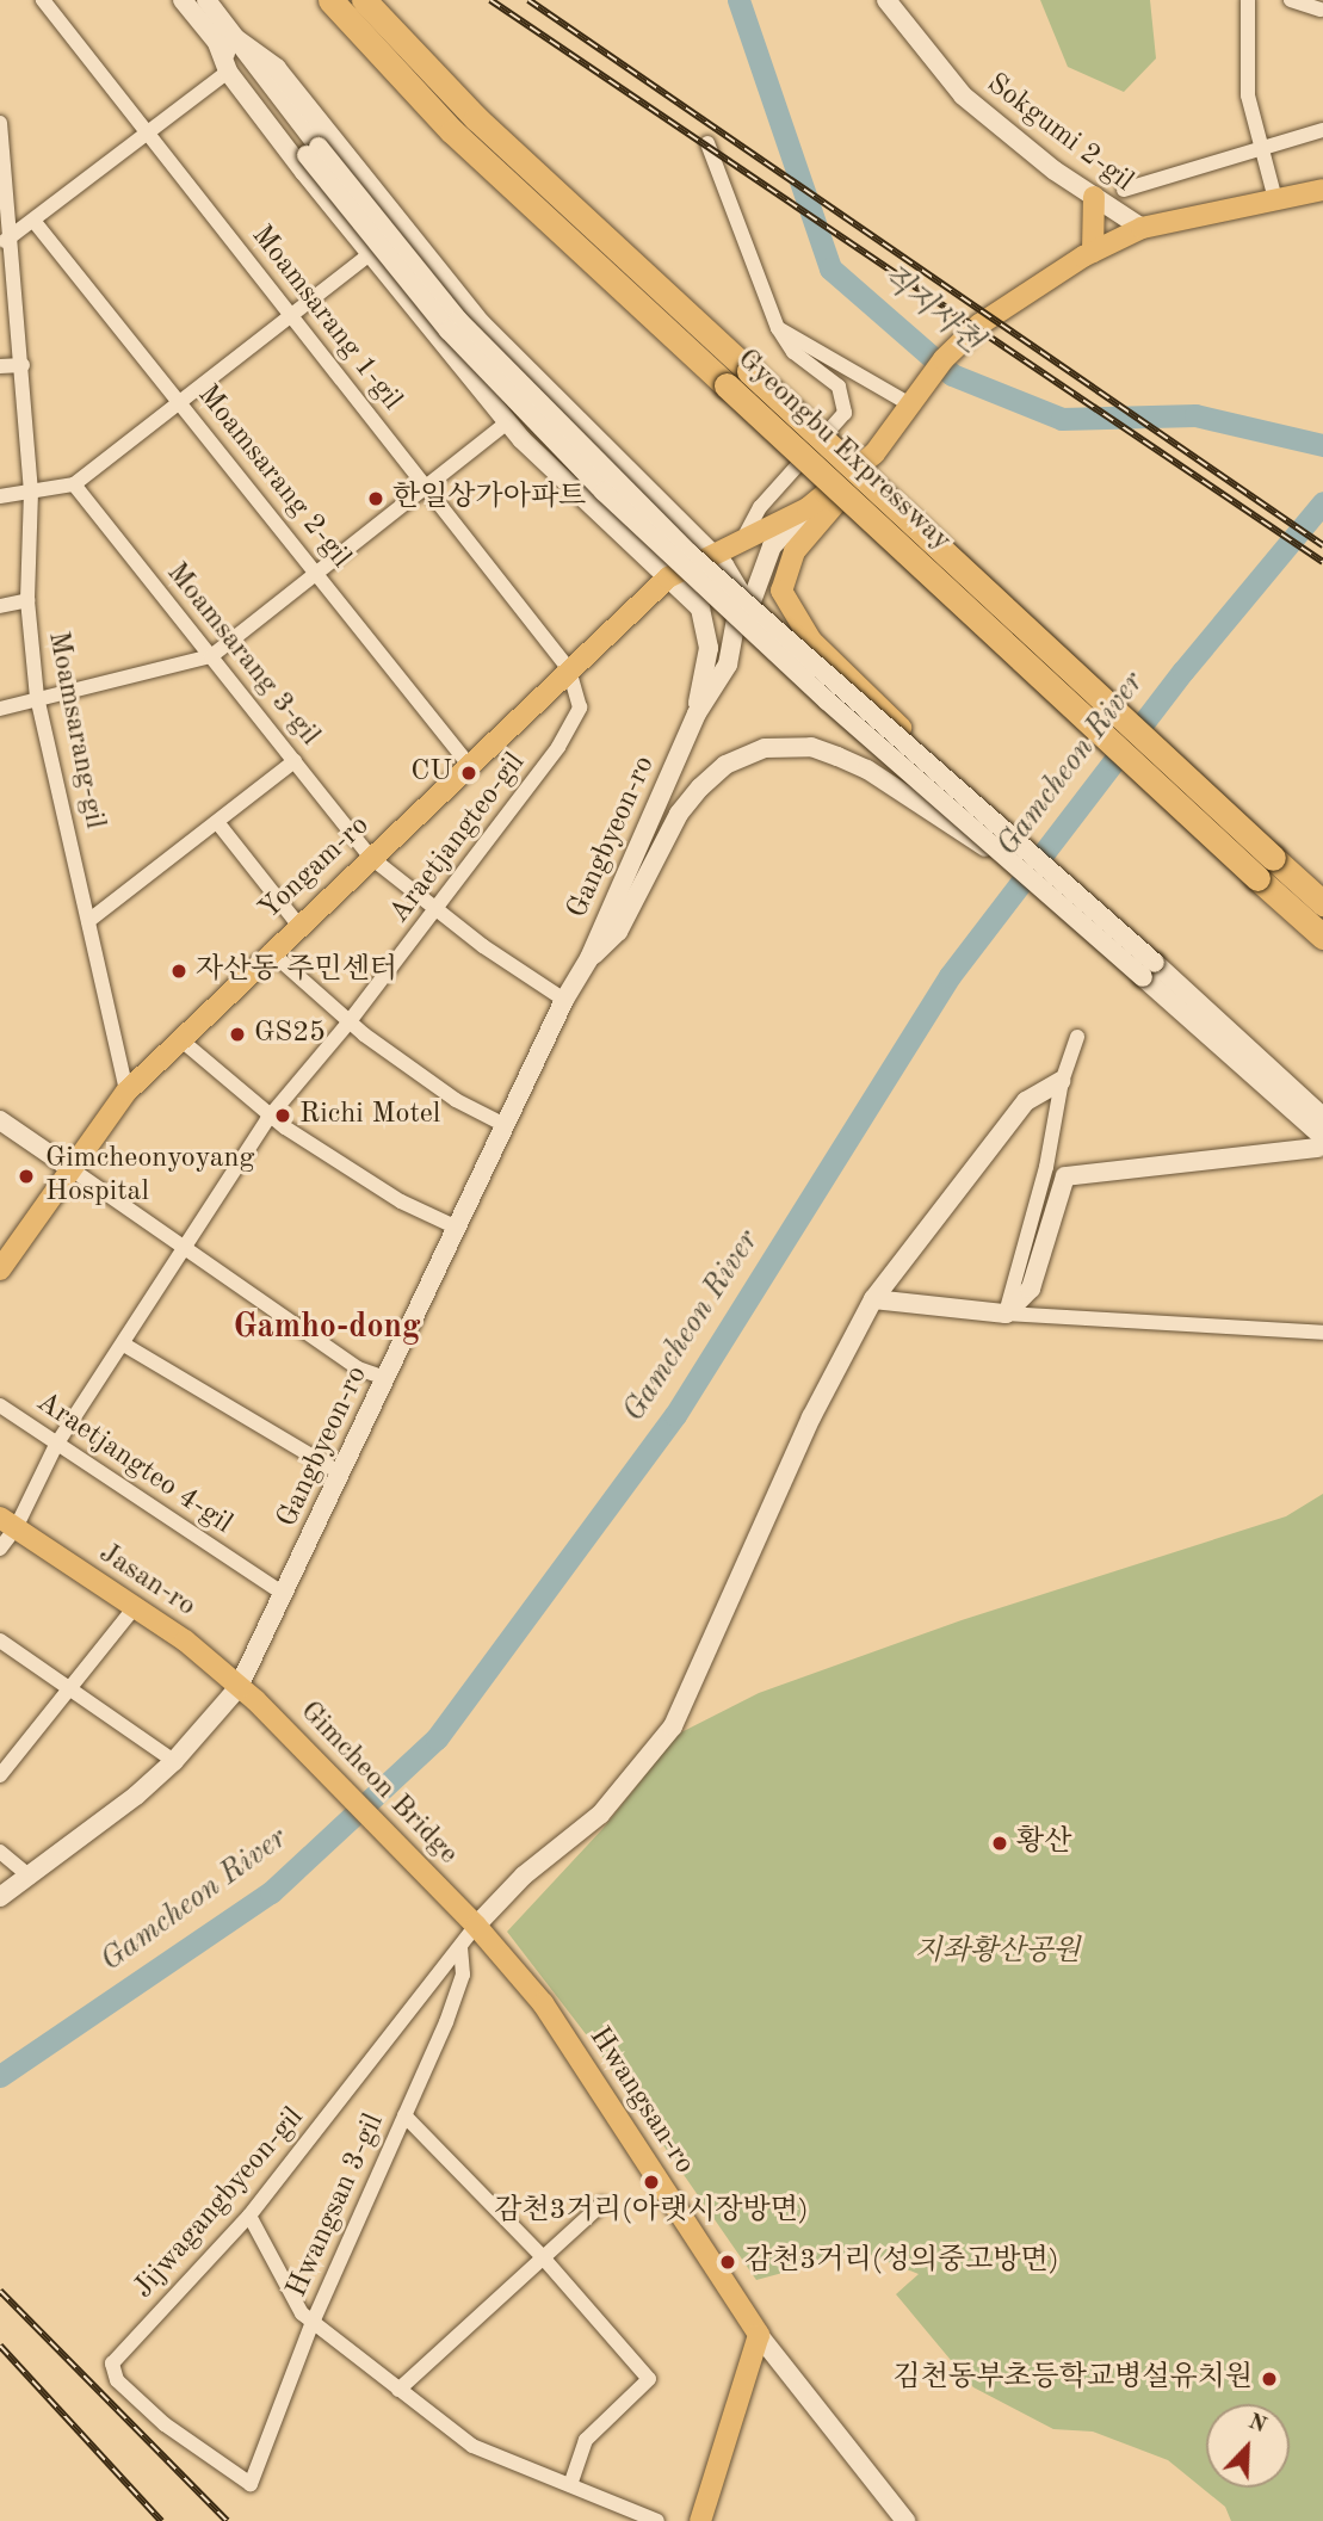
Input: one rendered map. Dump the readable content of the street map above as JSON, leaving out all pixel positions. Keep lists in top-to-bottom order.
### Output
{
  "streets": {
    "highway": ["Gyeongbu Expressway"],
    "main road": [
      "Yongam-ro",
      "Jasan-ro",
      "Gimcheon Bridge",
      "Hwangsan-ro"
    ],
    "street": [
      "Sokgumi 2-gil",
      "Moamsarang 1-gil",
      "Moamsarang 2-gil",
      "Moamsarang 3-gil",
      "Moamsarang-gil",
      "Gangbyeon-ro",
      "Araetjangteo-gil",
      "Araetjangteo 4-gil",
      "Jijwagangbyeon-gil",
      "Hwangsan 3-gil"
    ]
  },
  "crossings": [
    ["Moamsarang 1-gil", "Araetjangteo-gil"],
    ["Moamsarang 1-gil", "Yongam-ro"],
    ["Moamsarang 2-gil", "Yongam-ro"],
    ["Moamsarang 3-gil", "Gangbyeon-ro"],
    ["Moamsarang 3-gil", "Araetjangteo-gil"],
    ["Moamsarang 3-gil", "Yongam-ro"],
    ["Moamsarang-gil", "Yongam-ro"],
    ["Gangbyeon-ro", "Yongam-ro"],
    ["Gangbyeon-ro", "Araetjangteo 4-gil"],
    ["Gangbyeon-ro", "Jasan-ro"],
    ["Gangbyeon-ro", "Gimcheon Bridge"],
    ["Araetjangteo-gil", "Yongam-ro"],
    ["Araetjangteo-gil", "Araetjangteo 4-gil"],
    ["Araetjangteo-gil", "Jasan-ro"],
    ["Jasan-ro", "Gimcheon Bridge"],
    ["Gimcheon Bridge", "Hwangsan-ro"],
    ["Hwangsan-ro", "Jijwagangbyeon-gil"],
    ["Jijwagangbyeon-gil", "Hwangsan 3-gil"]
  ],
  "districts": ["Gamho-dong"],
  "water": ["직지사천", "Gamcheon River"],
  "parks": ["지좌황산공원"],
  "places": [
    "한일상가아파트",
    "CU",
    "자산동 주민센터",
    "GS25",
    "Richi Motel",
    "Gimcheonyoyang Hospital",
    "황산",
    "감천3거리(아랫시장방면)",
    "감천3거리(성의중고방면)",
    "김천동부초등학교병설유치원"
  ],
  "north": "top right"
}
